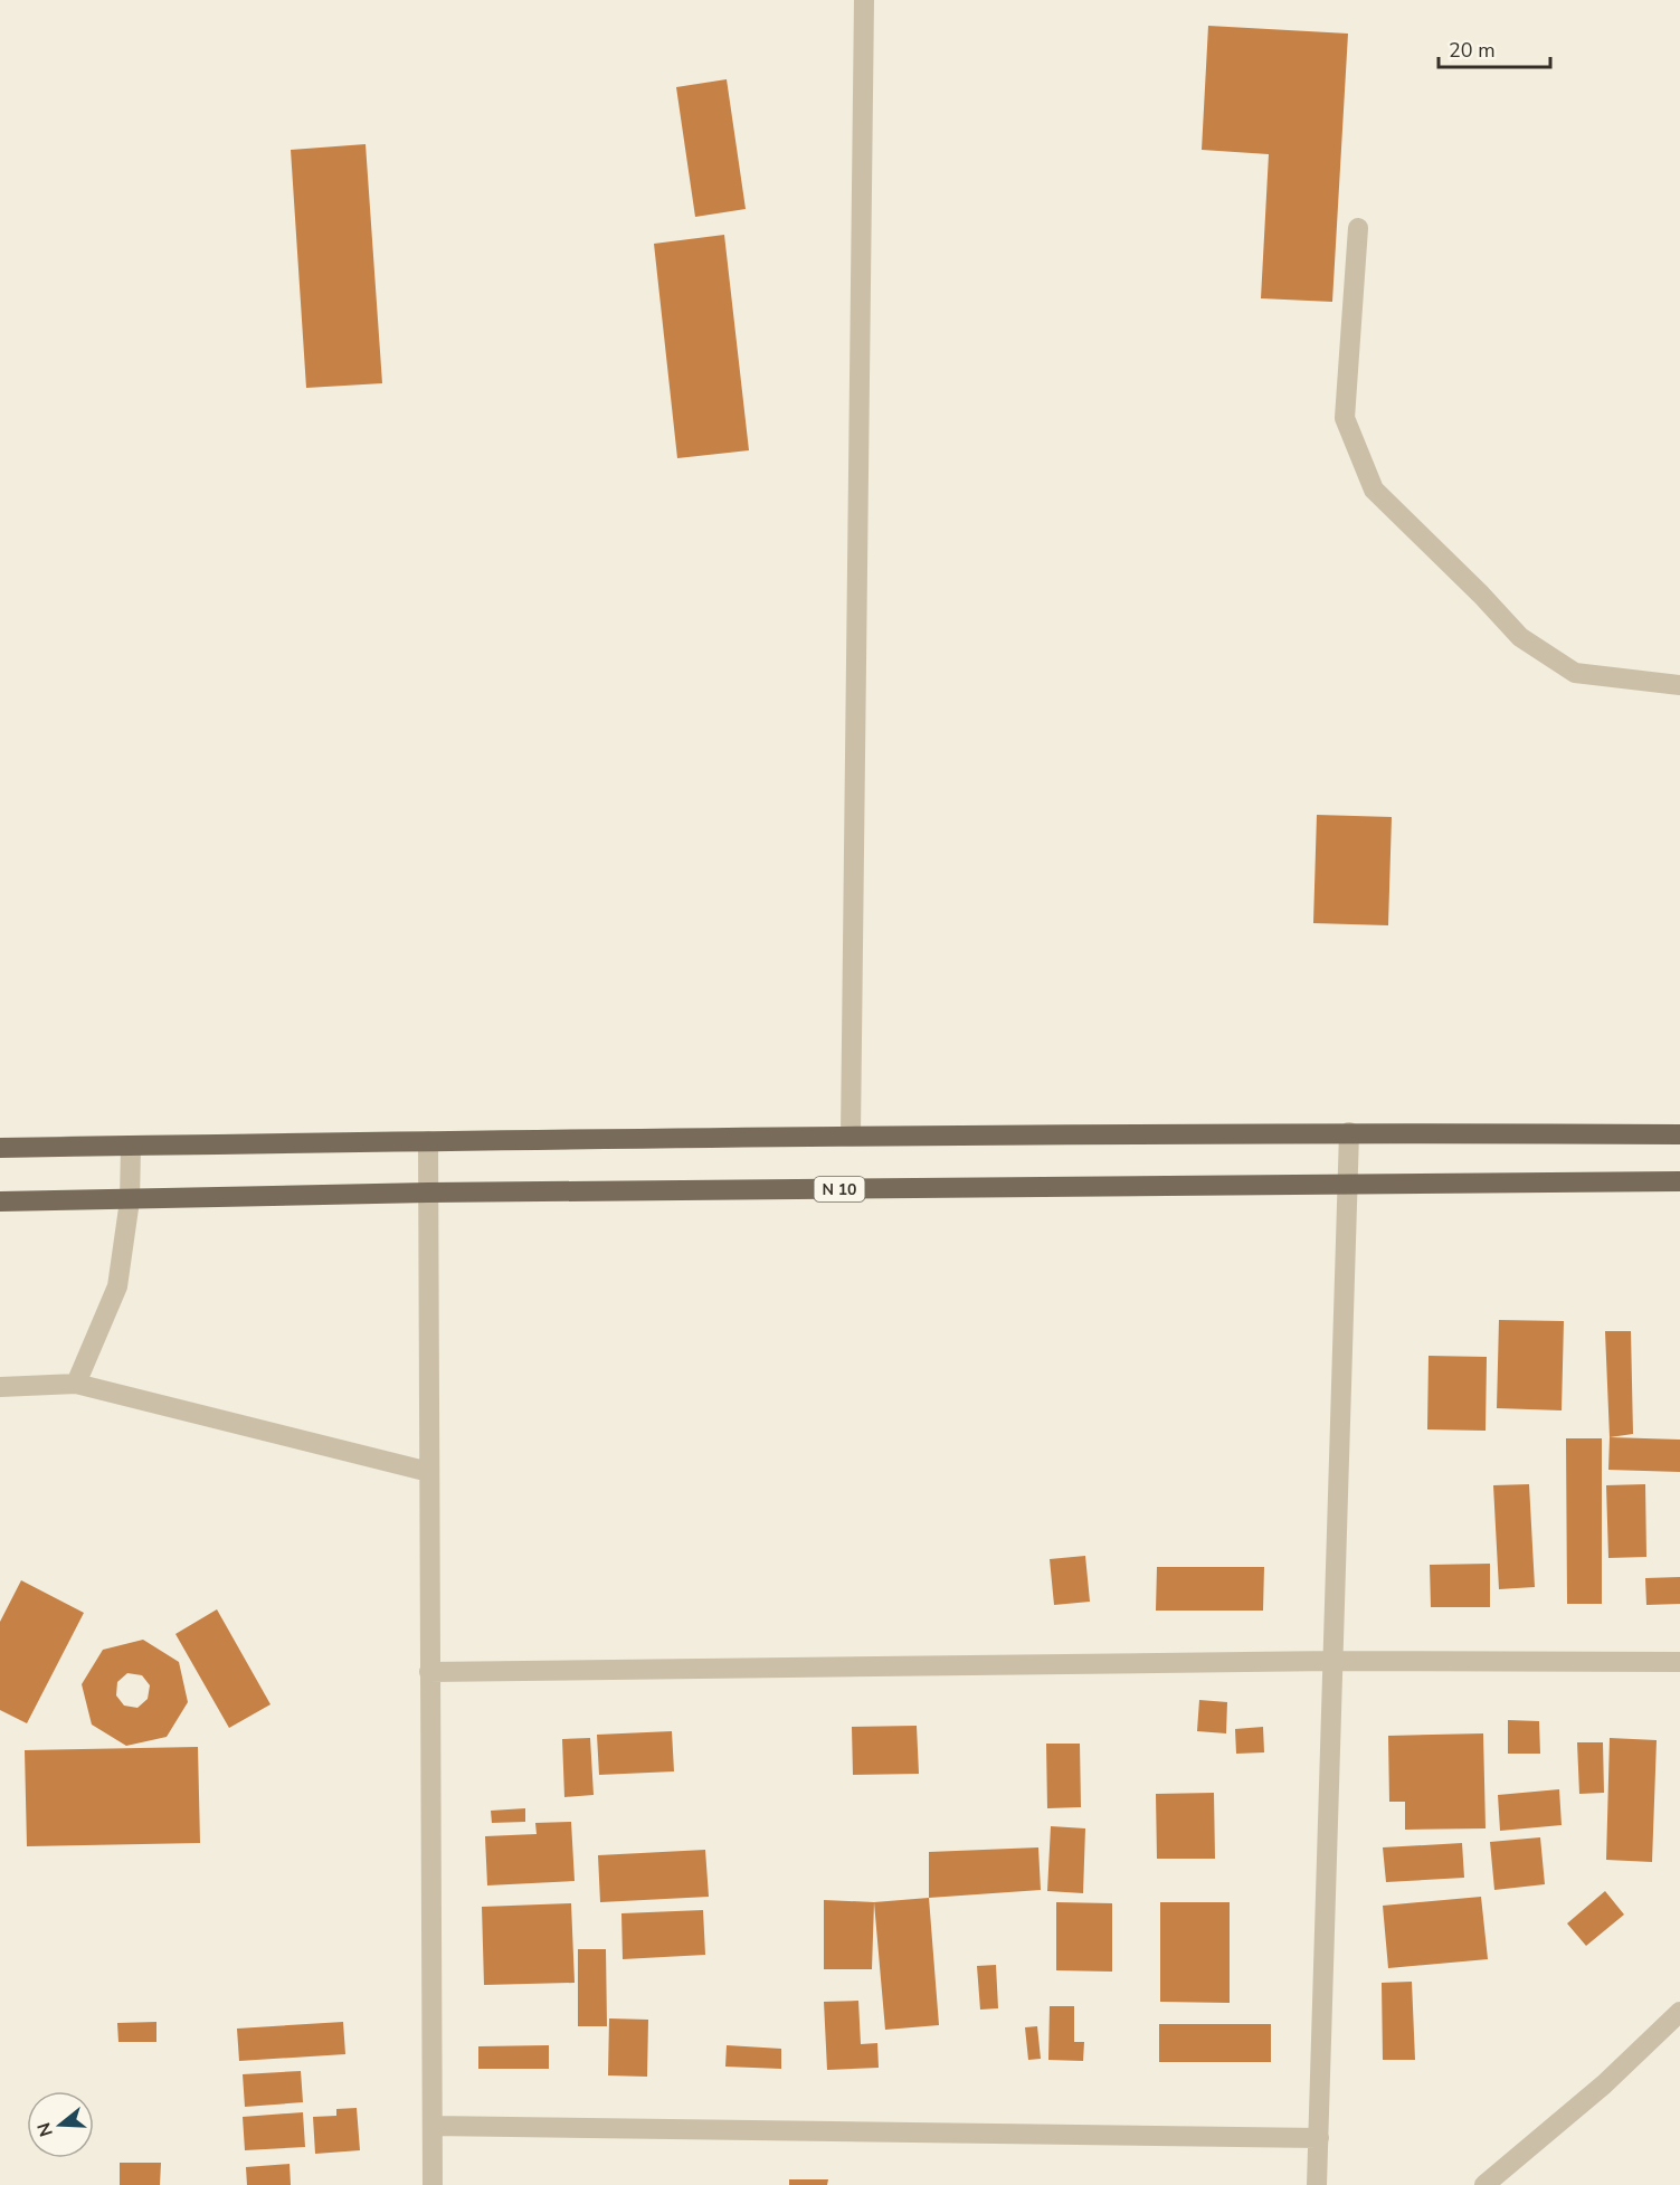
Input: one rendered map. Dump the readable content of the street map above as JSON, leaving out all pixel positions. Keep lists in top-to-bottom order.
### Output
{
  "streets": {
    "main road": ["N 10"]
  },
  "scale_bar": "20 m",
  "north": "left"
}
